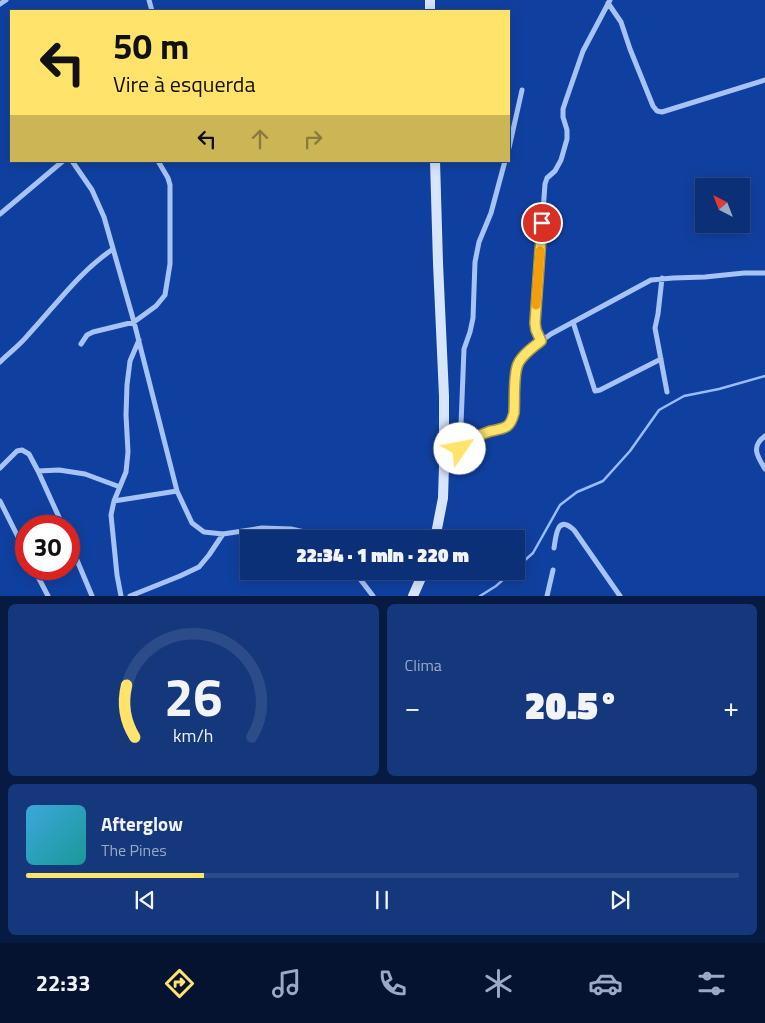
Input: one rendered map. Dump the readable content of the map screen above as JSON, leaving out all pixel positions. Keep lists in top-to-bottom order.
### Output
{
  "north": "top left",
  "page": {
    "turn": ["50 m", "Vire à esquerda"],
    "limit": "30",
    "trip": "22:34 · 1 min · 220 m",
    "tile": "Clima",
    "heat": ["−", "20.5°", "+"],
    "song": ["Afterglow", "The Pines"],
    "tabs": "22:33",
    "gauge": ["26", "km/h"]
  }
}
